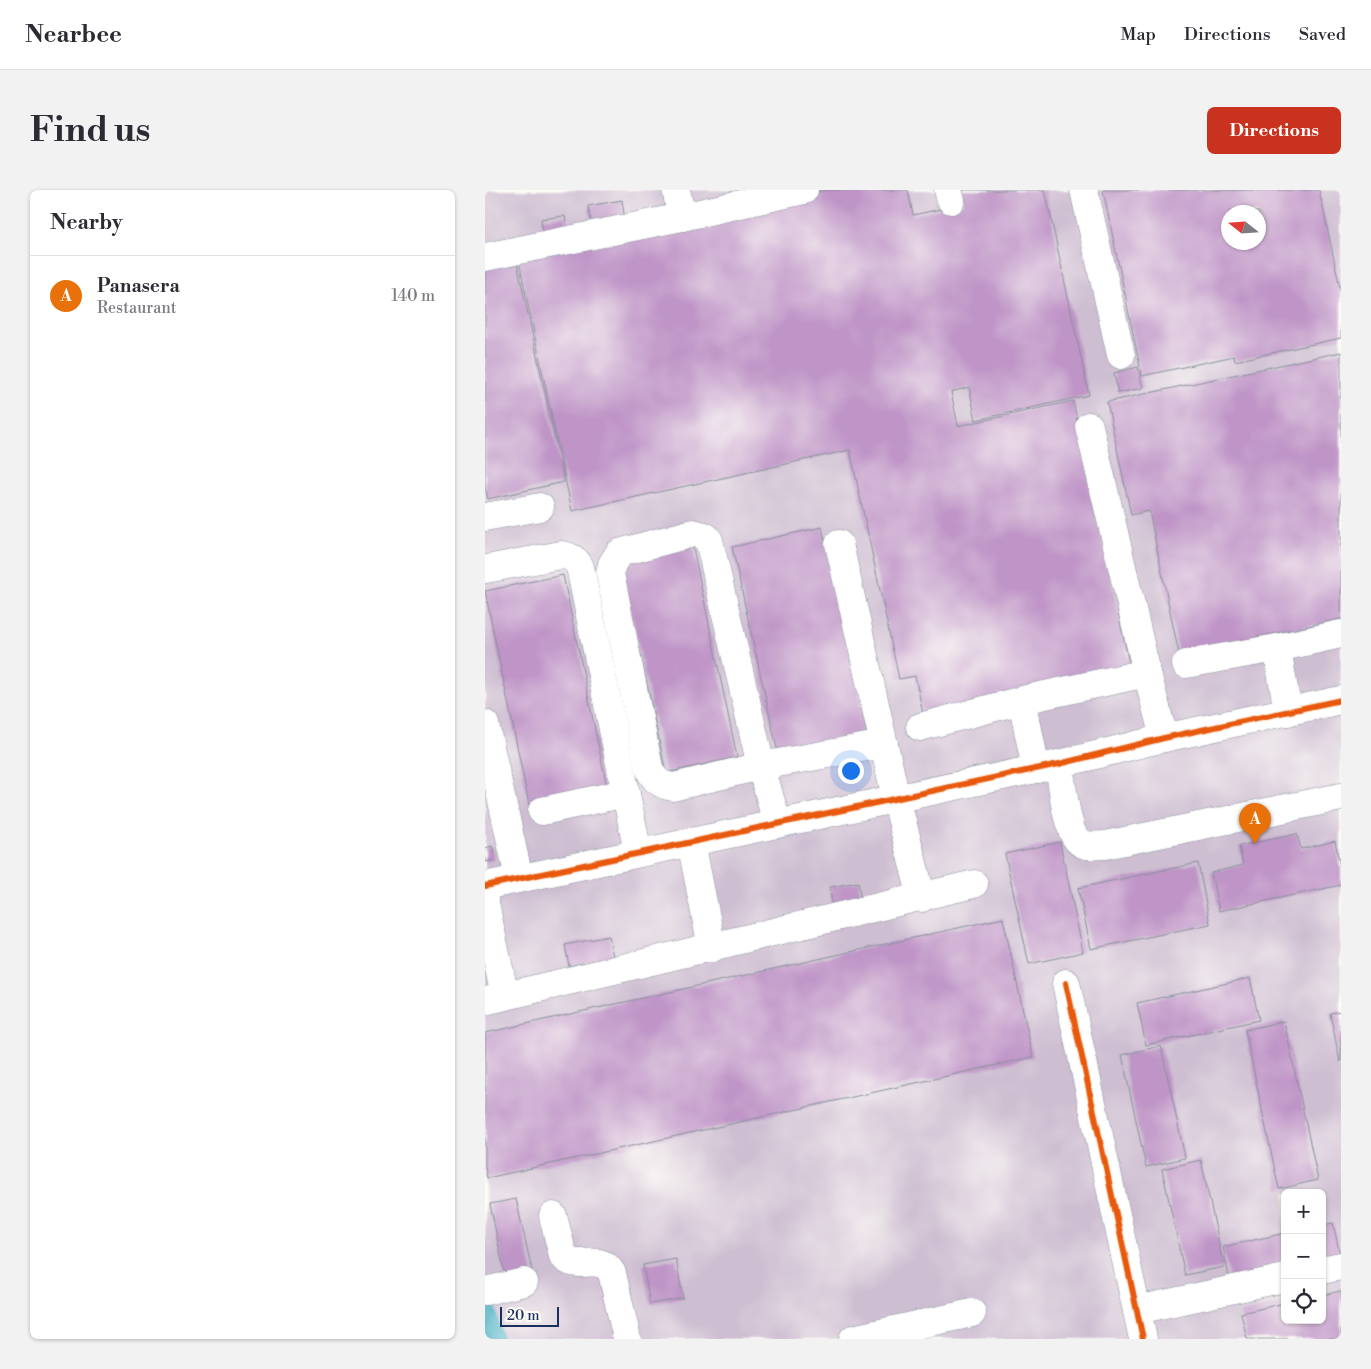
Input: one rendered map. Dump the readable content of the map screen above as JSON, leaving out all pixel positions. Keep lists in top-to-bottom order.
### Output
{
  "scale_bar": "20 m",
  "north": "left",
  "page": {
    "header": "Nearbee",
    "nav": ["Map", "Directions", "Saved"],
    "buttons": "Directions",
    "title": "Find us",
    "heading": "Nearby",
    "list": [
      {
        "mark": "A",
        "name": "Panasera",
        "note": "Restaurant",
        "value": "140 m"
      }
    ],
    "pins": "A",
    "map_buttons": ["+", "−"],
    "scale": "20 m"
  }
}
